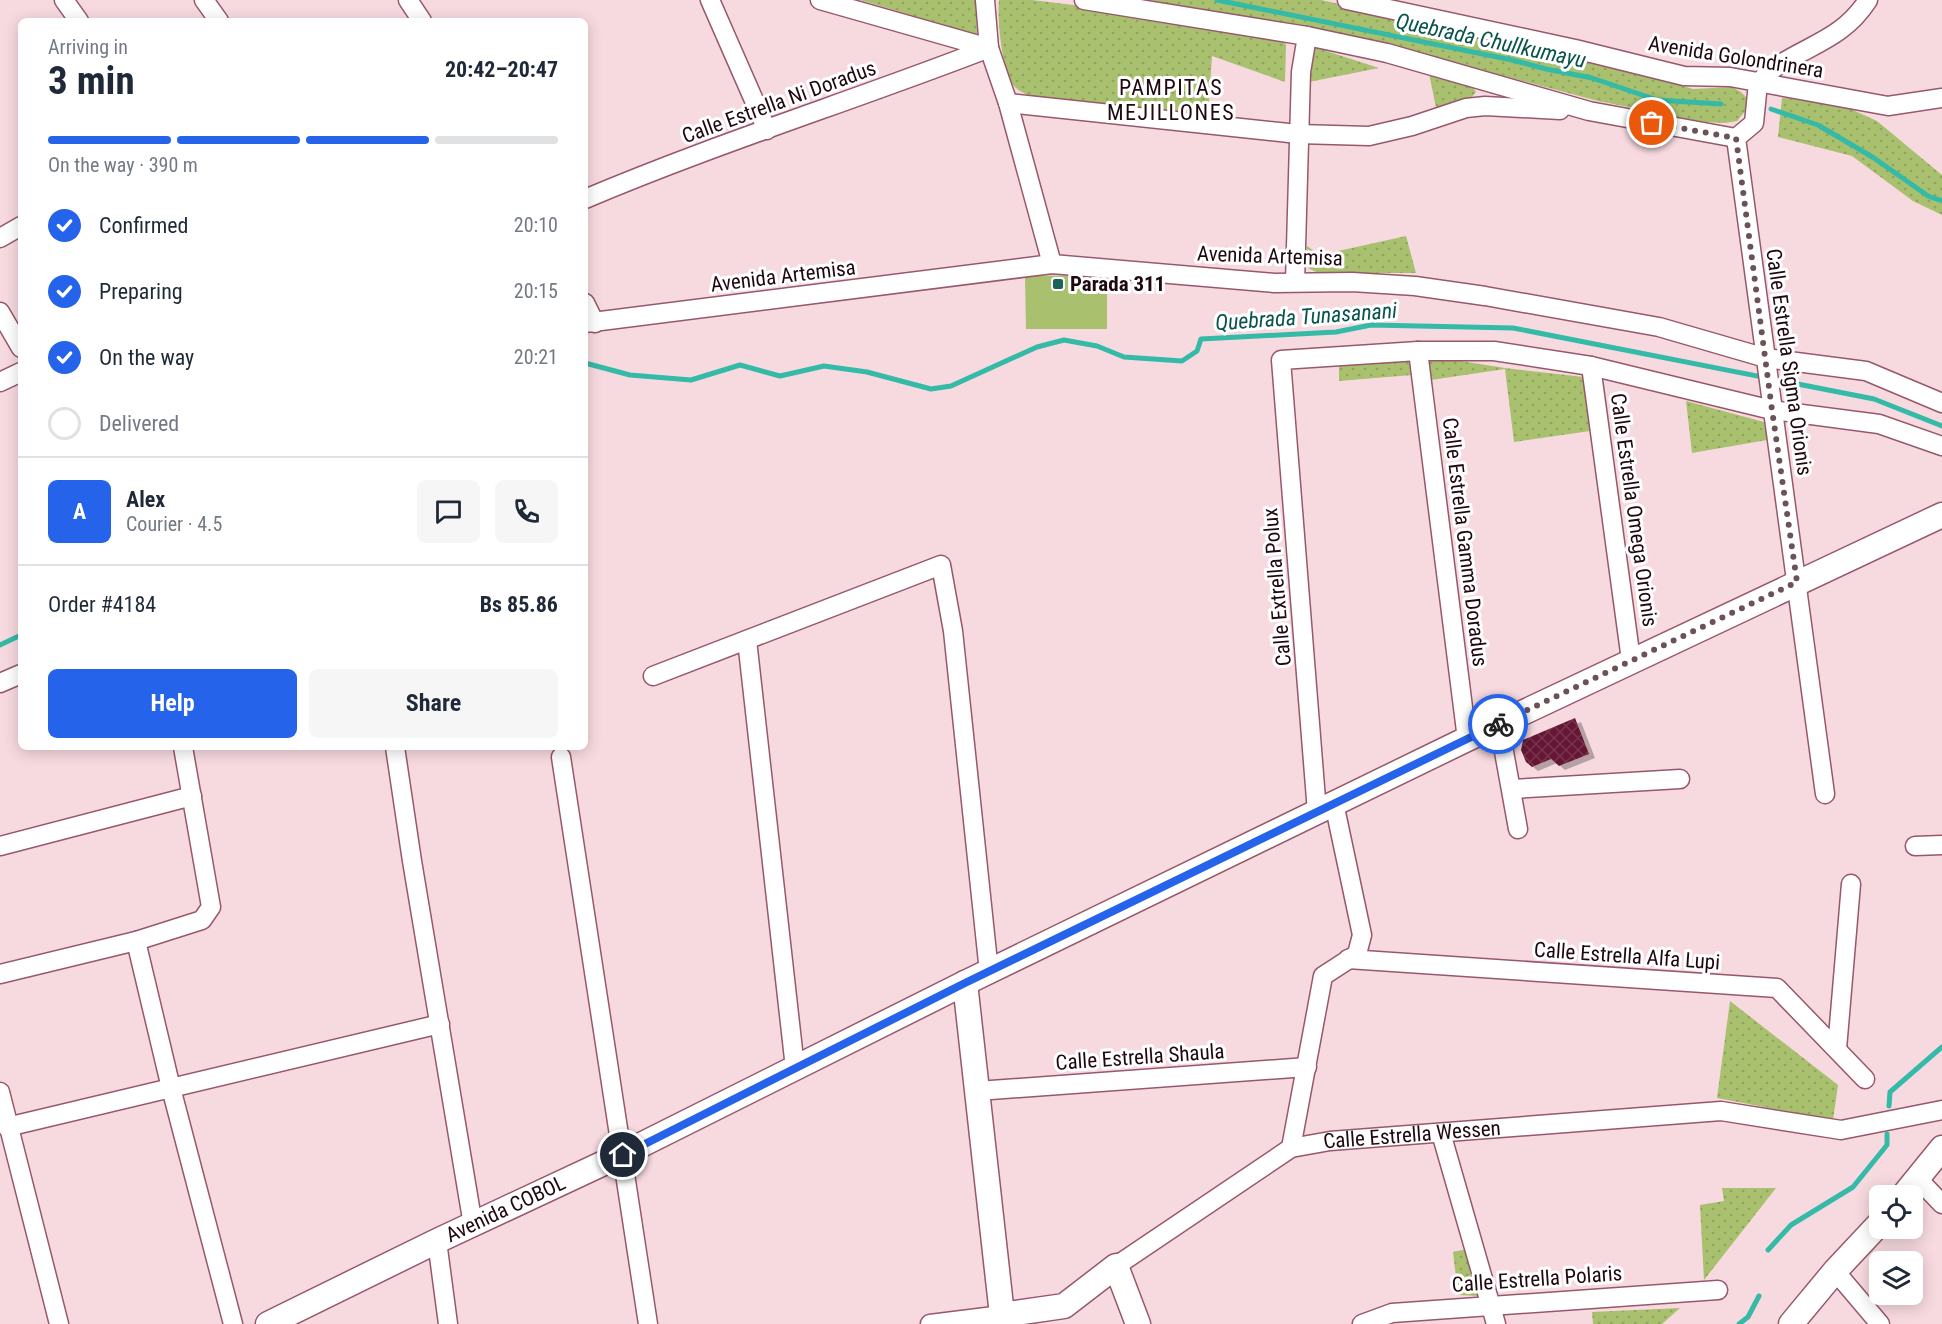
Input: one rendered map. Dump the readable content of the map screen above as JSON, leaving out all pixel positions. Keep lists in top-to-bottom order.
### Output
{
  "streets": {
    "main road": ["Calle Estrella Wessen", "Avenida COBOL"],
    "street": [
      "Avenida Golondrinera",
      "Calle Estrella Ni Doradus",
      "Avenida Artemisa",
      "Calle Estrella Sigma Orionis",
      "Calle Estrella Omega Orionis",
      "Calle Estrella Gamma Doradus",
      "Calle Extrella Polux",
      "Calle Estrella Alfa Lupi",
      "Calle Estrella Shaula",
      "Calle Estrella Polaris"
    ]
  },
  "crossings": [
    ["Avenida Artemisa", "Calle Estrella Sigma Orionis"],
    ["Calle Estrella Sigma Orionis", "Avenida COBOL"],
    ["Calle Estrella Omega Orionis", "Avenida COBOL"],
    ["Calle Estrella Gamma Doradus", "Calle Extrella Polux"],
    ["Calle Estrella Gamma Doradus", "Avenida COBOL"],
    ["Calle Extrella Polux", "Calle Estrella Alfa Lupi"],
    ["Calle Extrella Polux", "Avenida COBOL"]
  ],
  "districts": ["PAMPITAS MEJILLONES"],
  "water": ["Quebrada Chullkumayu", "Quebrada Tunasanani"],
  "places": {
    "transit": ["Parada 311"]
  },
  "page": {
    "heading": ["3 min", "Arriving in", "20:42–20:47"],
    "panel": [
      "Alex",
      "Courier · 4.5",
      "Order #4184",
      "Bs 85.86"
    ],
    "bar": "On the way · 390 m",
    "list": [
      ["Confirmed", "20:10"],
      ["Preparing", "20:15"],
      ["On the way", "20:21"],
      "Delivered"
    ],
    "round": "A",
    "buttons": ["Help", "Share"]
  }
}
